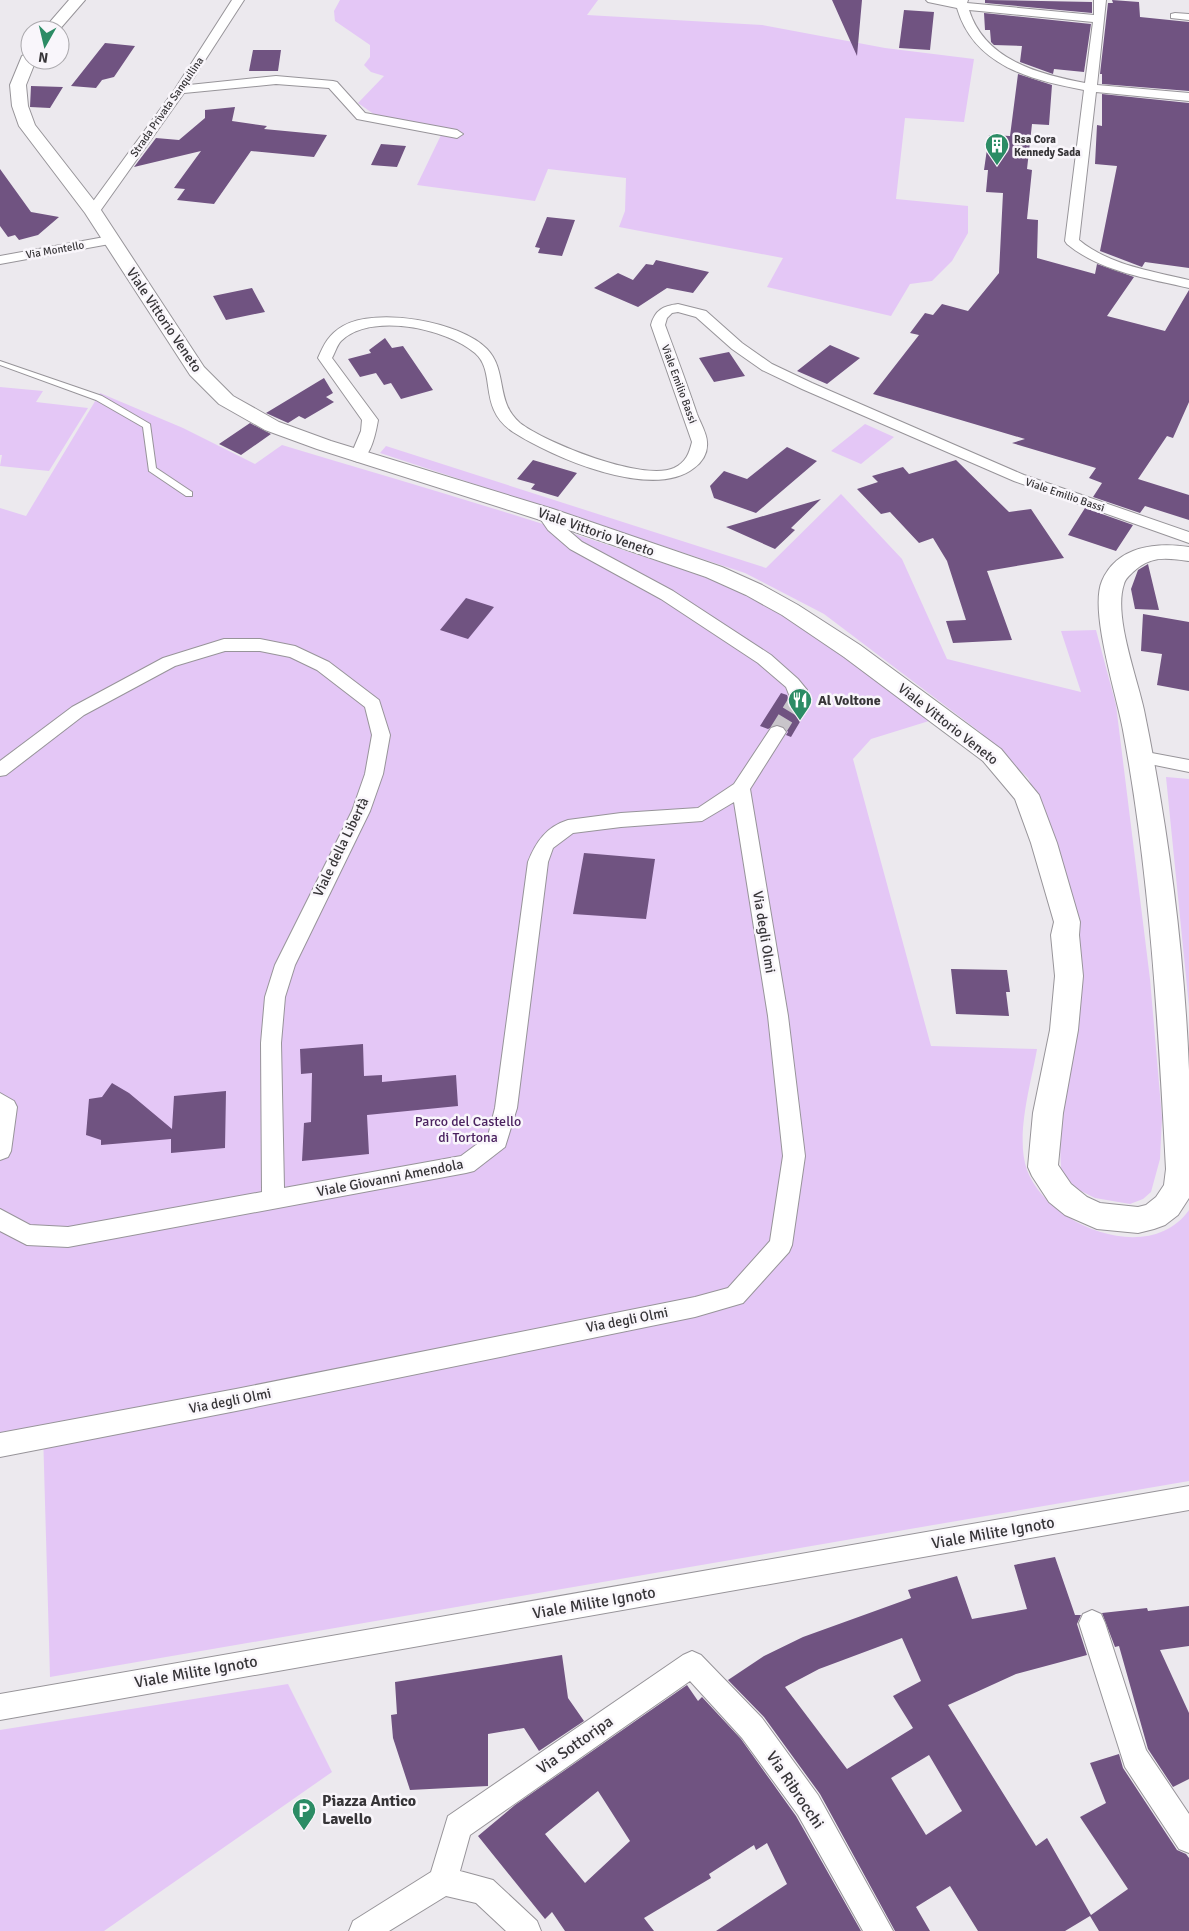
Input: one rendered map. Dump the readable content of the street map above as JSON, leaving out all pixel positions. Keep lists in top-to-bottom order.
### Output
{
  "streets": {
    "street": [
      "Strada Privata Sanquilina",
      "Via Montello",
      "Viale Vittorio Veneto",
      "Viale Emilio Bassi",
      "Viale della Libertà",
      "Via degli Olmi",
      "Viale Giovanni Amendola",
      "Viale Milite Ignoto",
      "Via Sottoripa",
      "Via Ribrocchi"
    ]
  },
  "crossings": [
    ["Via Montello", "Viale Vittorio Veneto"],
    ["Viale Vittorio Veneto", "Viale Emilio Bassi"],
    ["Viale della Libertà", "Viale Giovanni Amendola"],
    ["Via degli Olmi", "Viale Giovanni Amendola"],
    ["Via Sottoripa", "Via Ribrocchi"]
  ],
  "parks": ["Parco del Castello di Tortona"],
  "places": {
    "building": ["Rsa Cora Kennedy Sada"],
    "restaurant": ["Al Voltone"],
    "parking": ["Piazza Antico Lavello"]
  },
  "north": "bottom"
}
